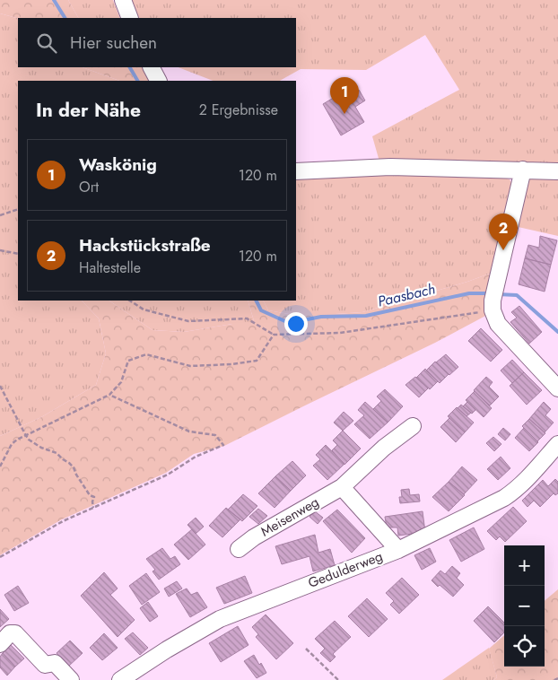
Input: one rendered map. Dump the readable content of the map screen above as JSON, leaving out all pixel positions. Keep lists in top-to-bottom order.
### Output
{
  "streets": {
    "street": ["Meisenweg", "Gedulderweg"]
  },
  "water": ["Paasbach"],
  "page": {
    "search": "Hier suchen",
    "pins": ["1", "2"],
    "heading": ["In der Nähe", "2 Ergebnisse"],
    "list": [
      {
        "mark": "1",
        "name": "Waskönig",
        "note": "Ort",
        "value": "120 m"
      },
      {
        "mark": "2",
        "name": "Hackstückstraße",
        "note": "Haltestelle",
        "value": "120 m"
      }
    ],
    "map_buttons": ["+", "−"]
  }
}
